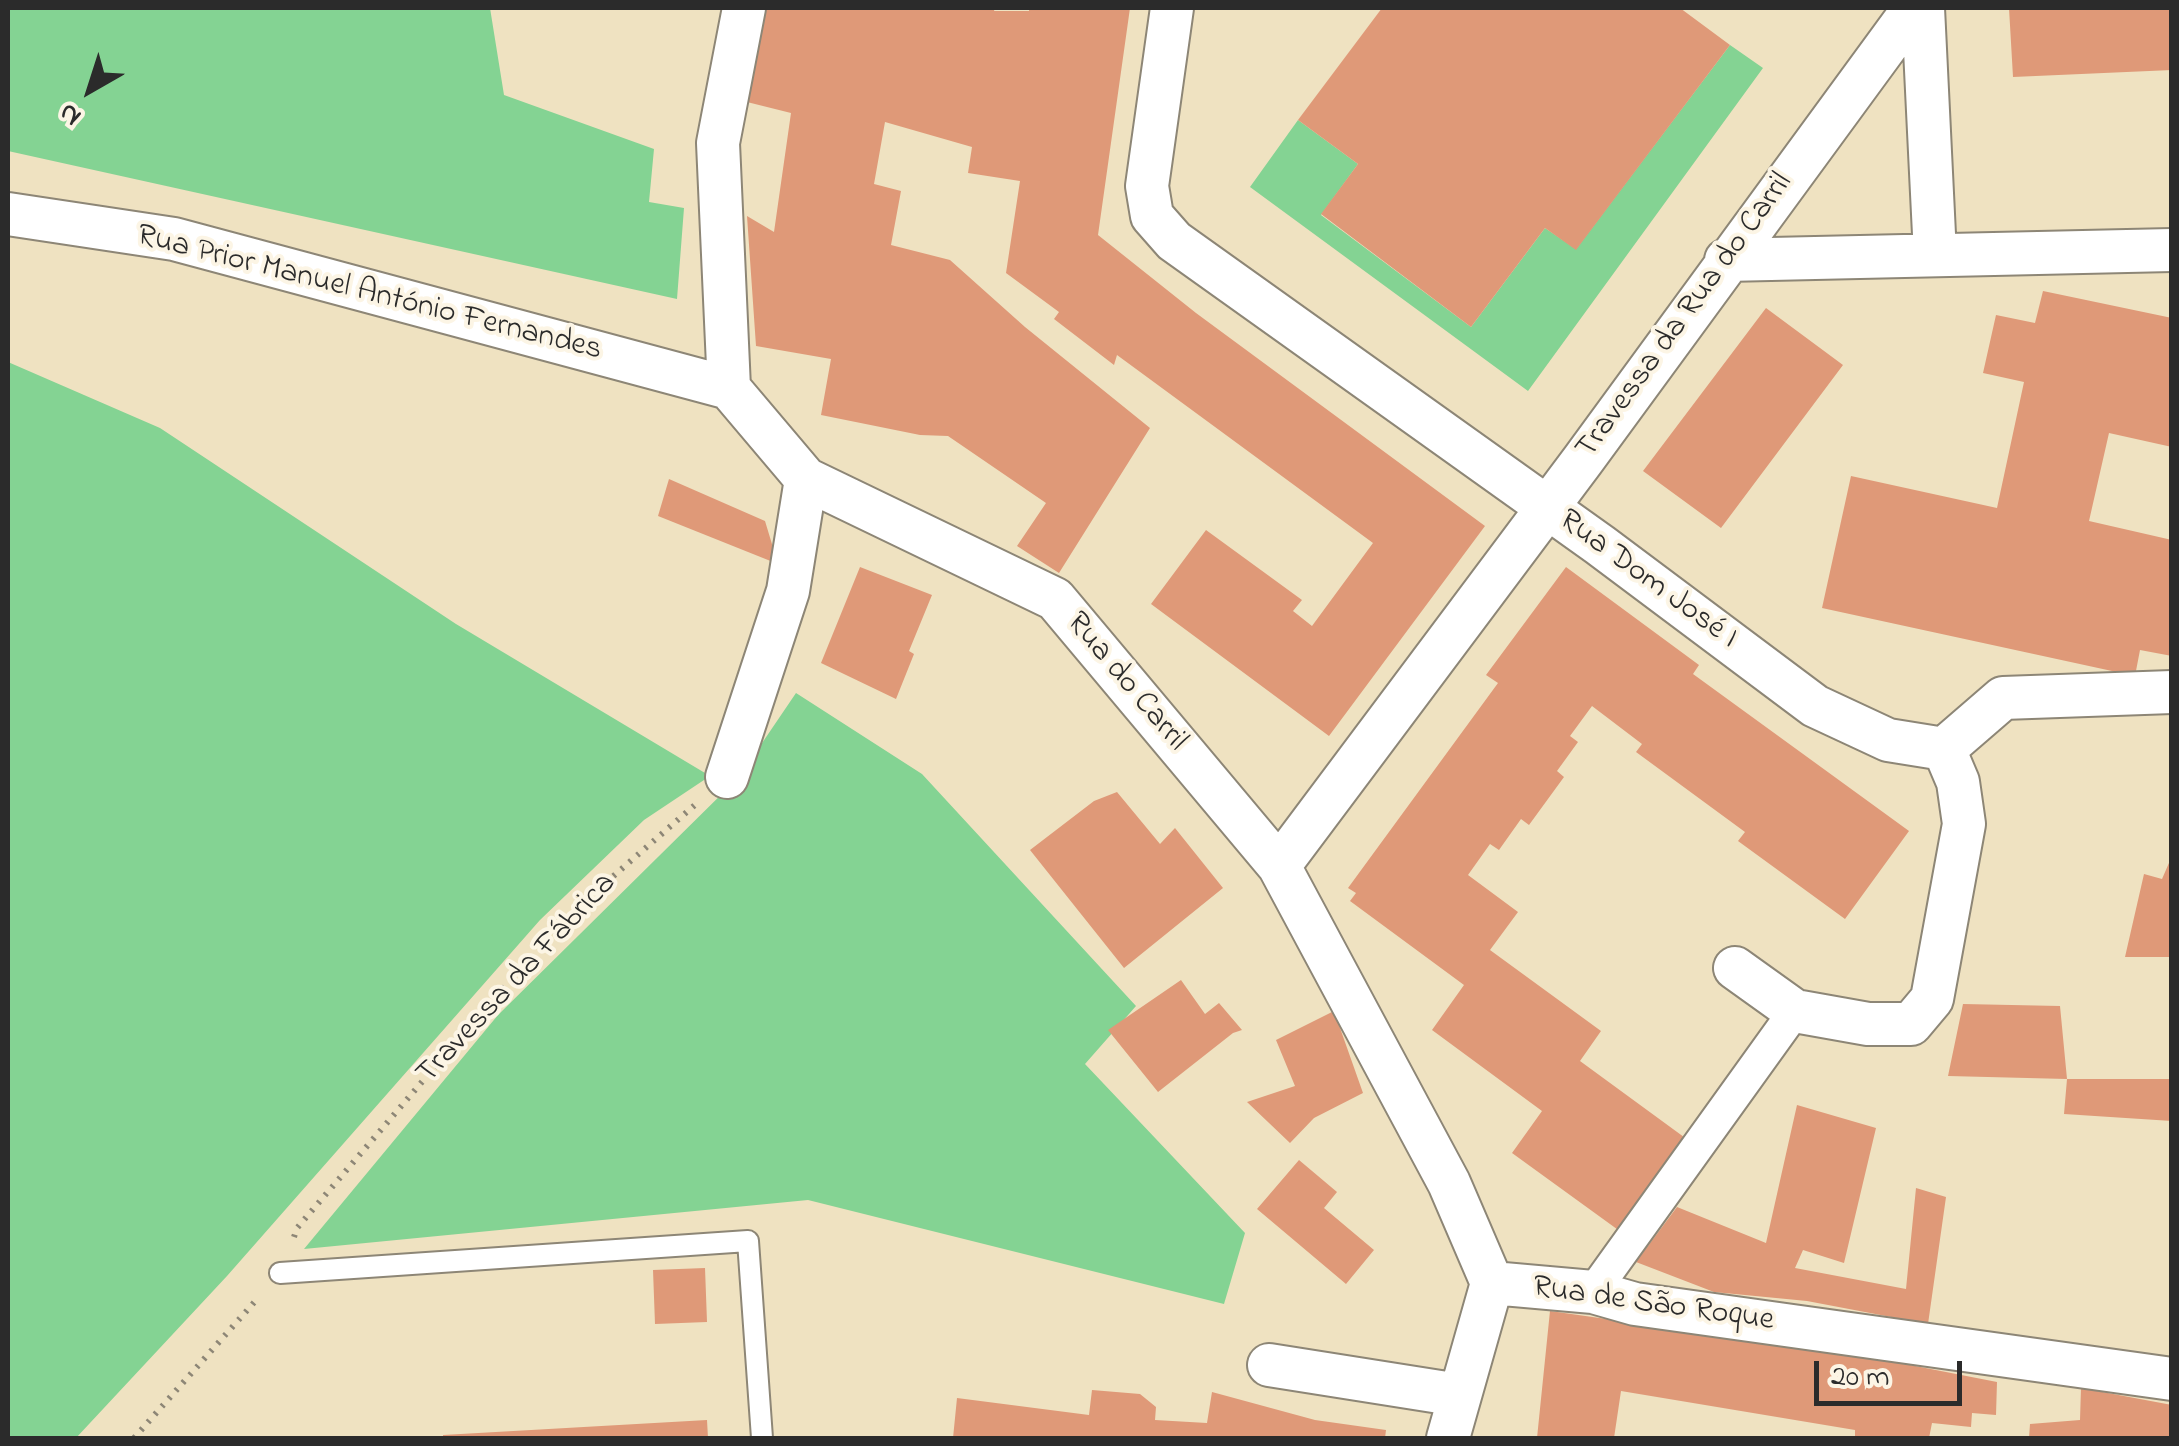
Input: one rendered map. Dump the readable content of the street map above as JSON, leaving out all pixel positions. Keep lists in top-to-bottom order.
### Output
{
  "streets": {
    "street": [
      "Rua Prior Manuel António Fernandes",
      "Travessa da Rua do Carril",
      "Rua Dom José I",
      "Rua do Carril",
      "Rua de São Roque"
    ],
    "path": ["Travessa da Fábrica"]
  },
  "crossings": [
    ["Rua Prior Manuel António Fernandes", "Rua do Carril"],
    ["Travessa da Rua do Carril", "Rua Dom José I"],
    ["Travessa da Rua do Carril", "Rua do Carril"],
    ["Rua do Carril", "Rua de São Roque"]
  ],
  "scale_bar": "20 m",
  "north": "bottom left"
}
